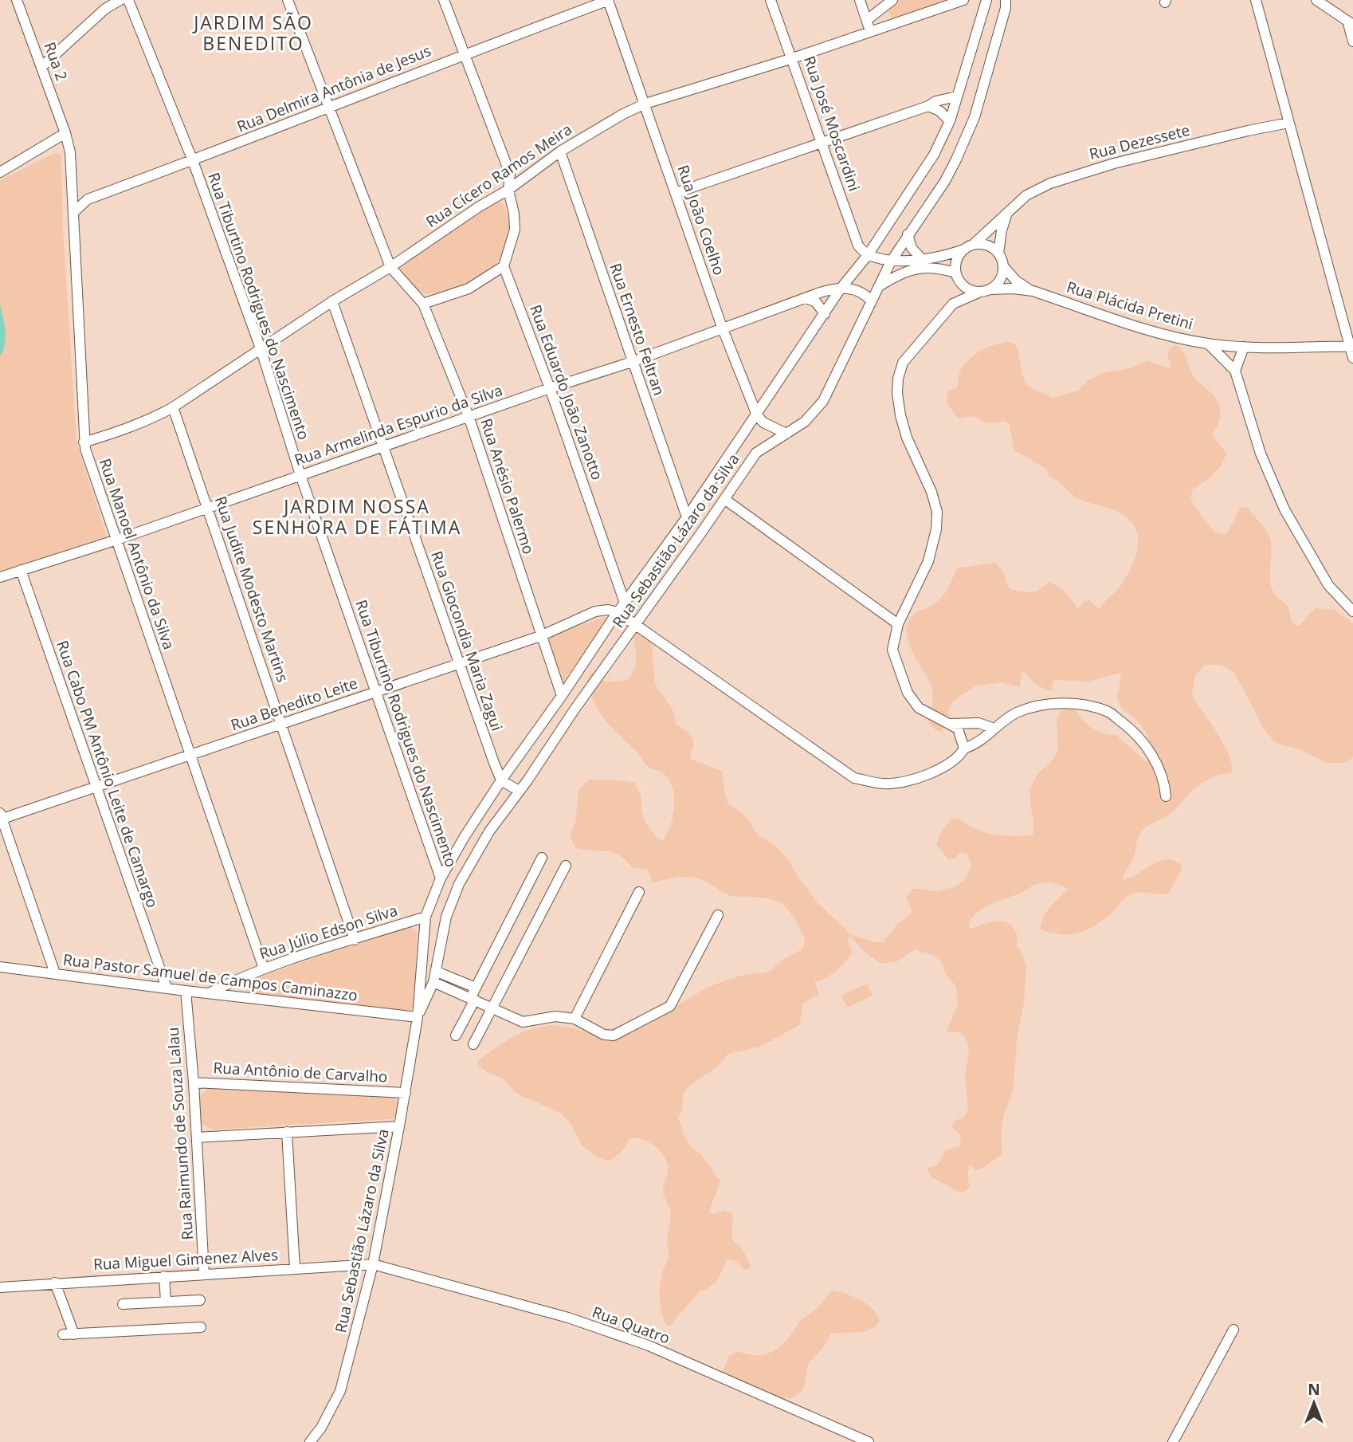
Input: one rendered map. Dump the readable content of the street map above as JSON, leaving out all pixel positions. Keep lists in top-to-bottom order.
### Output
{
  "streets": {
    "street": [
      "Rua 2",
      "Rua Delmira Antônia de Jesus",
      "Rua José Moscardini",
      "Rua Dezessete",
      "Rua Cícero Ramos Meira",
      "Rua João Coelho",
      "Rua Plácida Pretini",
      "Rua Tiburtino Rodrigues do Nascimento",
      "Rua Ernesto Feltran",
      "Rua Eduardo João Zanotto",
      "Rua Armelinda Espurio da Silva",
      "Rua Anésio Palermo",
      "Rua Sebastião Lázaro da Silva",
      "Rua Manoel Antônio da Silva",
      "Rua Judite Modesto Martins",
      "Rua Giocondia Maria Zagui",
      "Rua Benedito Leite",
      "Rua Cabo PM Antônio Leite de Camargo",
      "Rua Júlio Edson Silva",
      "Rua Pastor Samuel de Campos Caminazzo",
      "Rua Antônio de Carvalho",
      "Rua Raimundo de Souza Lalau",
      "Rua Miguel Gimenez Alves",
      "Rua Quatro"
    ]
  },
  "crossings": [
    ["Rua 2", "Rua Manoel Antônio da Silva"],
    ["Rua Delmira Antônia de Jesus", "Rua João Coelho"],
    ["Rua Delmira Antônia de Jesus", "Rua Tiburtino Rodrigues do Nascimento"],
    ["Rua Delmira Antônia de Jesus", "Rua Manoel Antônio da Silva"],
    ["Rua José Moscardini", "Rua Cícero Ramos Meira"],
    ["Rua José Moscardini", "Rua Sebastião Lázaro da Silva"],
    ["Rua Dezessete", "Rua Plácida Pretini"],
    ["Rua Cícero Ramos Meira", "Rua João Coelho"],
    ["Rua Cícero Ramos Meira", "Rua Tiburtino Rodrigues do Nascimento"],
    ["Rua Cícero Ramos Meira", "Rua Ernesto Feltran"],
    ["Rua Cícero Ramos Meira", "Rua Anésio Palermo"],
    ["Rua Cícero Ramos Meira", "Rua Manoel Antônio da Silva"],
    ["Rua Cícero Ramos Meira", "Rua Judite Modesto Martins"],
    ["Rua Cícero Ramos Meira", "Rua Giocondia Maria Zagui"],
    ["Rua João Coelho", "Rua Armelinda Espurio da Silva"],
    ["Rua João Coelho", "Rua Sebastião Lázaro da Silva"],
    ["Rua Tiburtino Rodrigues do Nascimento", "Rua Armelinda Espurio da Silva"],
    ["Rua Tiburtino Rodrigues do Nascimento", "Rua Sebastião Lázaro da Silva"],
    ["Rua Tiburtino Rodrigues do Nascimento", "Rua Benedito Leite"],
    ["Rua Ernesto Feltran", "Rua Armelinda Espurio da Silva"],
    ["Rua Ernesto Feltran", "Rua Sebastião Lázaro da Silva"],
    ["Rua Eduardo João Zanotto", "Rua Armelinda Espurio da Silva"],
    ["Rua Eduardo João Zanotto", "Rua Sebastião Lázaro da Silva"],
    ["Rua Armelinda Espurio da Silva", "Rua Anésio Palermo"],
    ["Rua Armelinda Espurio da Silva", "Rua Sebastião Lázaro da Silva"],
    ["Rua Armelinda Espurio da Silva", "Rua Manoel Antônio da Silva"],
    ["Rua Armelinda Espurio da Silva", "Rua Judite Modesto Martins"],
    ["Rua Armelinda Espurio da Silva", "Rua Giocondia Maria Zagui"],
    ["Rua Armelinda Espurio da Silva", "Rua Cabo PM Antônio Leite de Camargo"],
    ["Rua Anésio Palermo", "Rua Sebastião Lázaro da Silva"],
    ["Rua Anésio Palermo", "Rua Benedito Leite"],
    ["Rua Sebastião Lázaro da Silva", "Rua Giocondia Maria Zagui"],
    ["Rua Sebastião Lázaro da Silva", "Rua Benedito Leite"],
    ["Rua Sebastião Lázaro da Silva", "Rua Júlio Edson Silva"],
    ["Rua Sebastião Lázaro da Silva", "Rua Pastor Samuel de Campos Caminazzo"],
    ["Rua Sebastião Lázaro da Silva", "Rua Antônio de Carvalho"],
    ["Rua Sebastião Lázaro da Silva", "Rua Miguel Gimenez Alves"],
    ["Rua Sebastião Lázaro da Silva", "Rua Quatro"],
    ["Rua Manoel Antônio da Silva", "Rua Benedito Leite"],
    ["Rua Manoel Antônio da Silva", "Rua Júlio Edson Silva"],
    ["Rua Judite Modesto Martins", "Rua Benedito Leite"],
    ["Rua Judite Modesto Martins", "Rua Júlio Edson Silva"],
    ["Rua Giocondia Maria Zagui", "Rua Benedito Leite"],
    ["Rua Benedito Leite", "Rua Cabo PM Antônio Leite de Camargo"],
    ["Rua Cabo PM Antônio Leite de Camargo", "Rua Pastor Samuel de Campos Caminazzo"],
    ["Rua Júlio Edson Silva", "Rua Pastor Samuel de Campos Caminazzo"],
    ["Rua Pastor Samuel de Campos Caminazzo", "Rua Raimundo de Souza Lalau"],
    ["Rua Antônio de Carvalho", "Rua Raimundo de Souza Lalau"],
    ["Rua Raimundo de Souza Lalau", "Rua Miguel Gimenez Alves"],
    ["Rua Miguel Gimenez Alves", "Rua Quatro"]
  ],
  "districts": ["JARDIM SÃO BENEDITO", "JARDIM NOSSA SENHORA DE FÁTIMA"],
  "north": "top"
}
